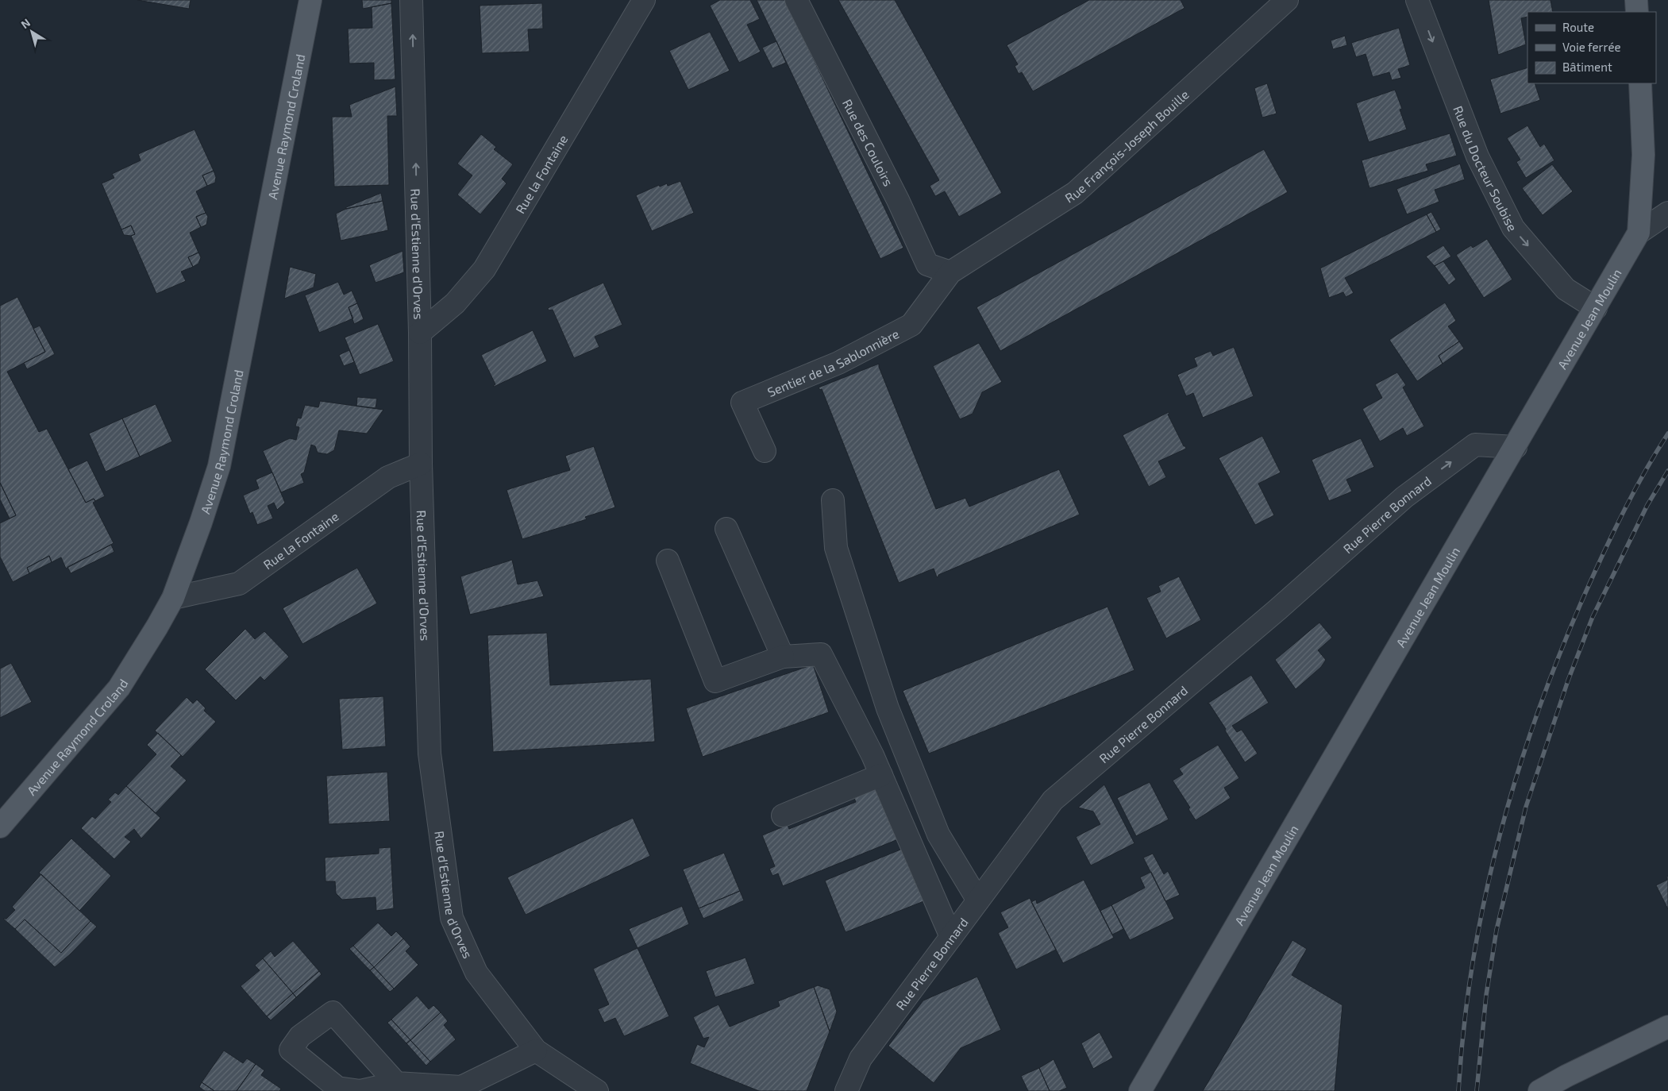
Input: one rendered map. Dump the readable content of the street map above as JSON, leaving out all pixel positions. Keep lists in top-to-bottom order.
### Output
{
  "streets": {
    "main road": ["Avenue Raymond Croland", "Avenue Jean Moulin"],
    "street": [
      "Rue des Couloirs",
      "Rue François-Joseph Bouille",
      "Rue du Docteur Soubise",
      "Rue la Fontaine",
      "Rue d'Estienne d'Orves",
      "Sentier de la Sablonnière",
      "Rue Pierre Bonnard"
    ]
  },
  "crossings": [
    ["Avenue Raymond Croland", "Rue la Fontaine"],
    ["Rue des Couloirs", "Rue François-Joseph Bouille"],
    ["Rue des Couloirs", "Sentier de la Sablonnière"],
    ["Rue François-Joseph Bouille", "Sentier de la Sablonnière"],
    ["Rue du Docteur Soubise", "Avenue Jean Moulin"],
    ["Rue la Fontaine", "Rue d'Estienne d'Orves"],
    ["Avenue Jean Moulin", "Rue Pierre Bonnard"]
  ],
  "one_way": ["Rue du Docteur Soubise", "Rue Pierre Bonnard"],
  "legend": ["Route", "Voie ferrée", "Bâtiment"],
  "north": "top left"
}
